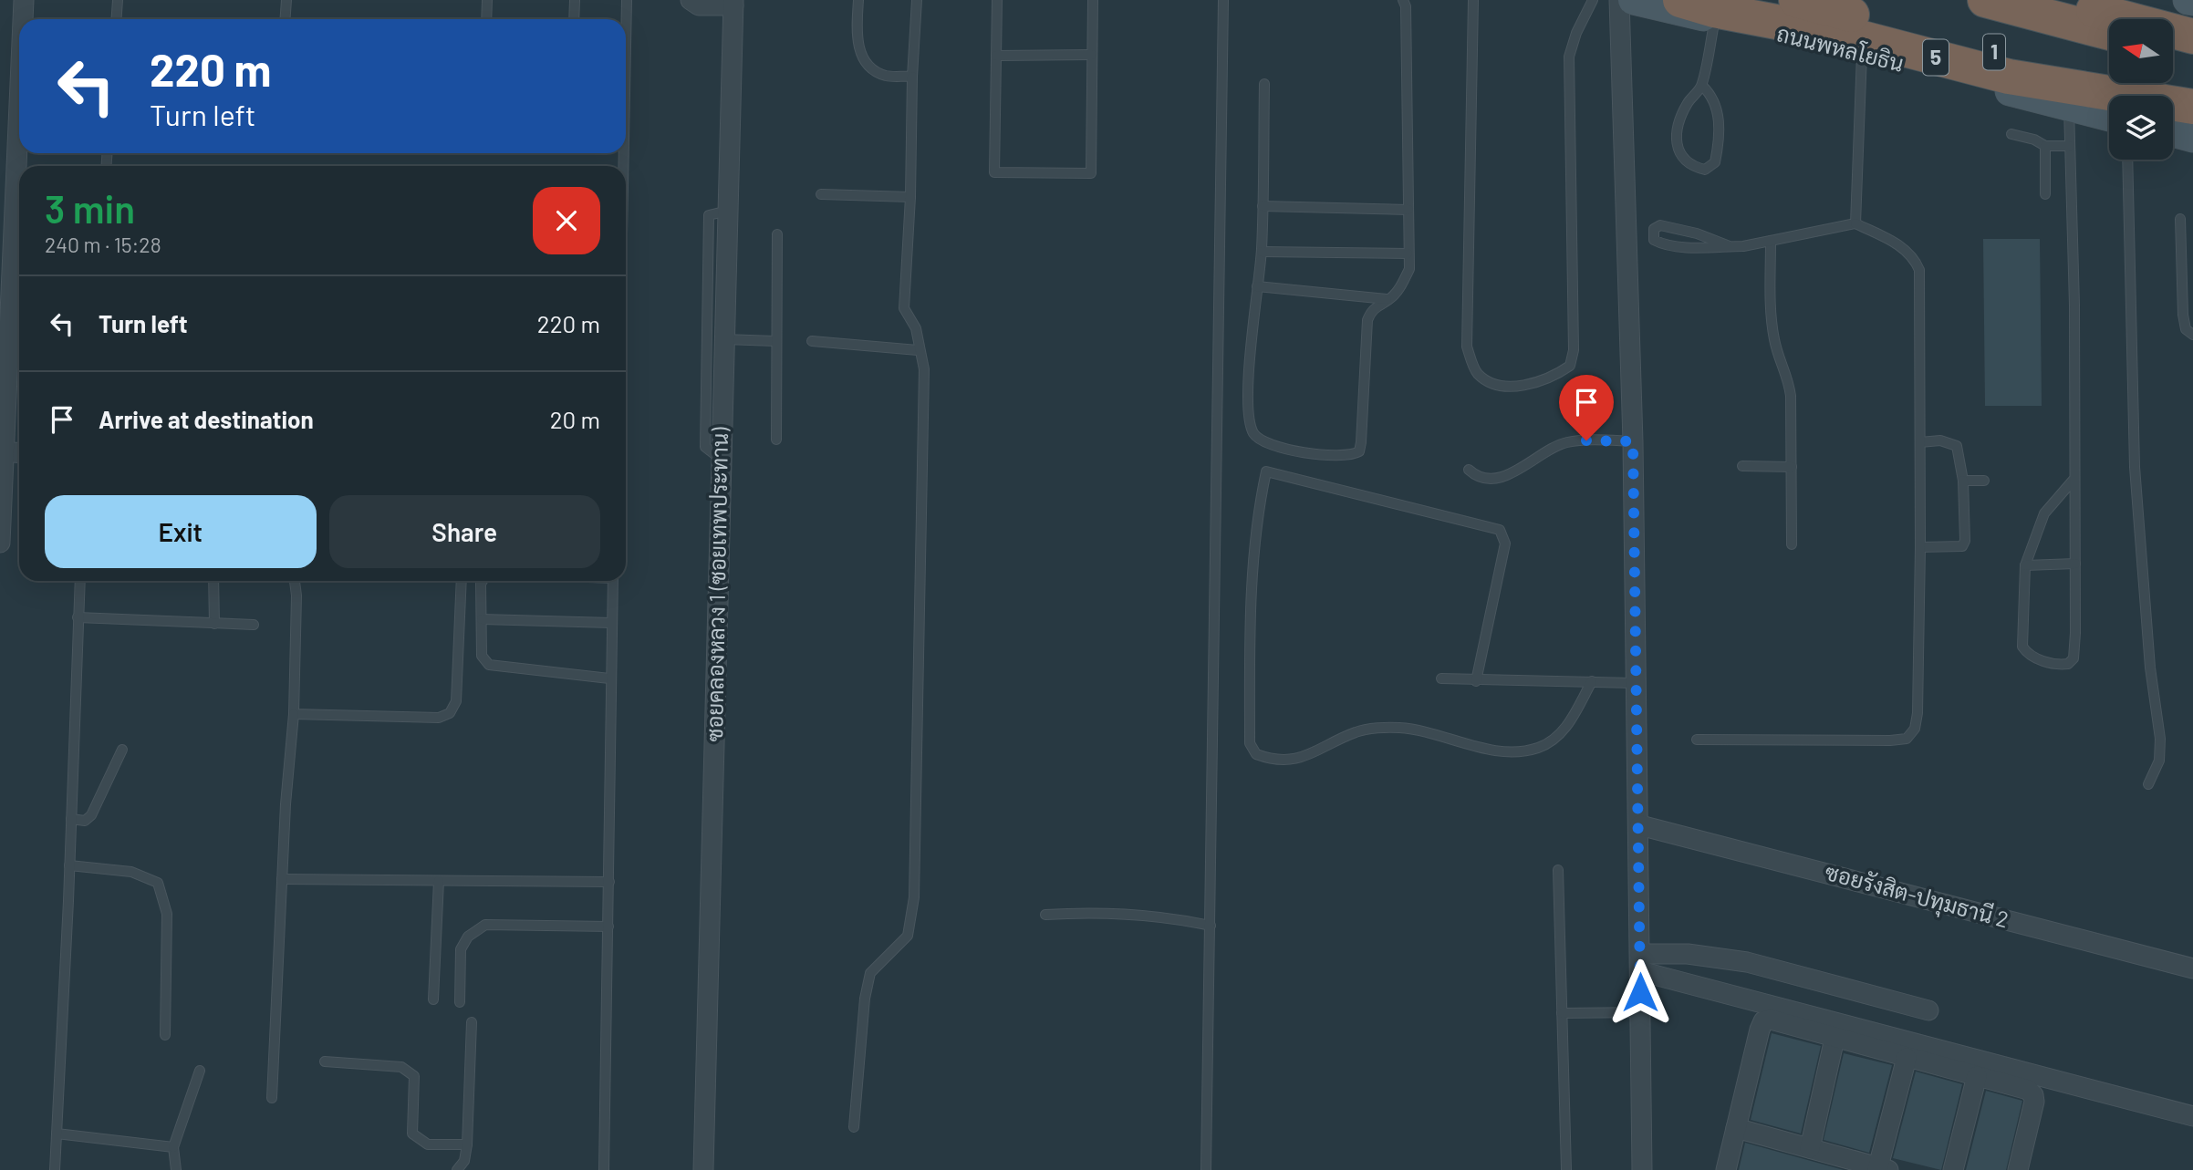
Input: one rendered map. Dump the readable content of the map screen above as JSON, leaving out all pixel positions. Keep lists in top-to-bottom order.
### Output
{
  "streets": {
    "highway": ["ถนนพหลโยธิน", "1", "5"],
    "street": ["ซอยคลองหลวง 1 (ซอยเทพประทาน)", "ซอยรังสิต-ปทุมธานี 2"]
  },
  "crossings": [
    ["ถนนพหลโยธิน", "5"]
  ],
  "north": "left",
  "page": {
    "turn": ["220 m", "Turn left"],
    "heading": ["3 min", "240 m · 15:28"],
    "list": [
      {
        "name": "Turn left",
        "value": "220 m"
      },
      {
        "name": "Arrive at destination",
        "value": "20 m"
      }
    ],
    "buttons": ["Exit", "Share"]
  }
}
